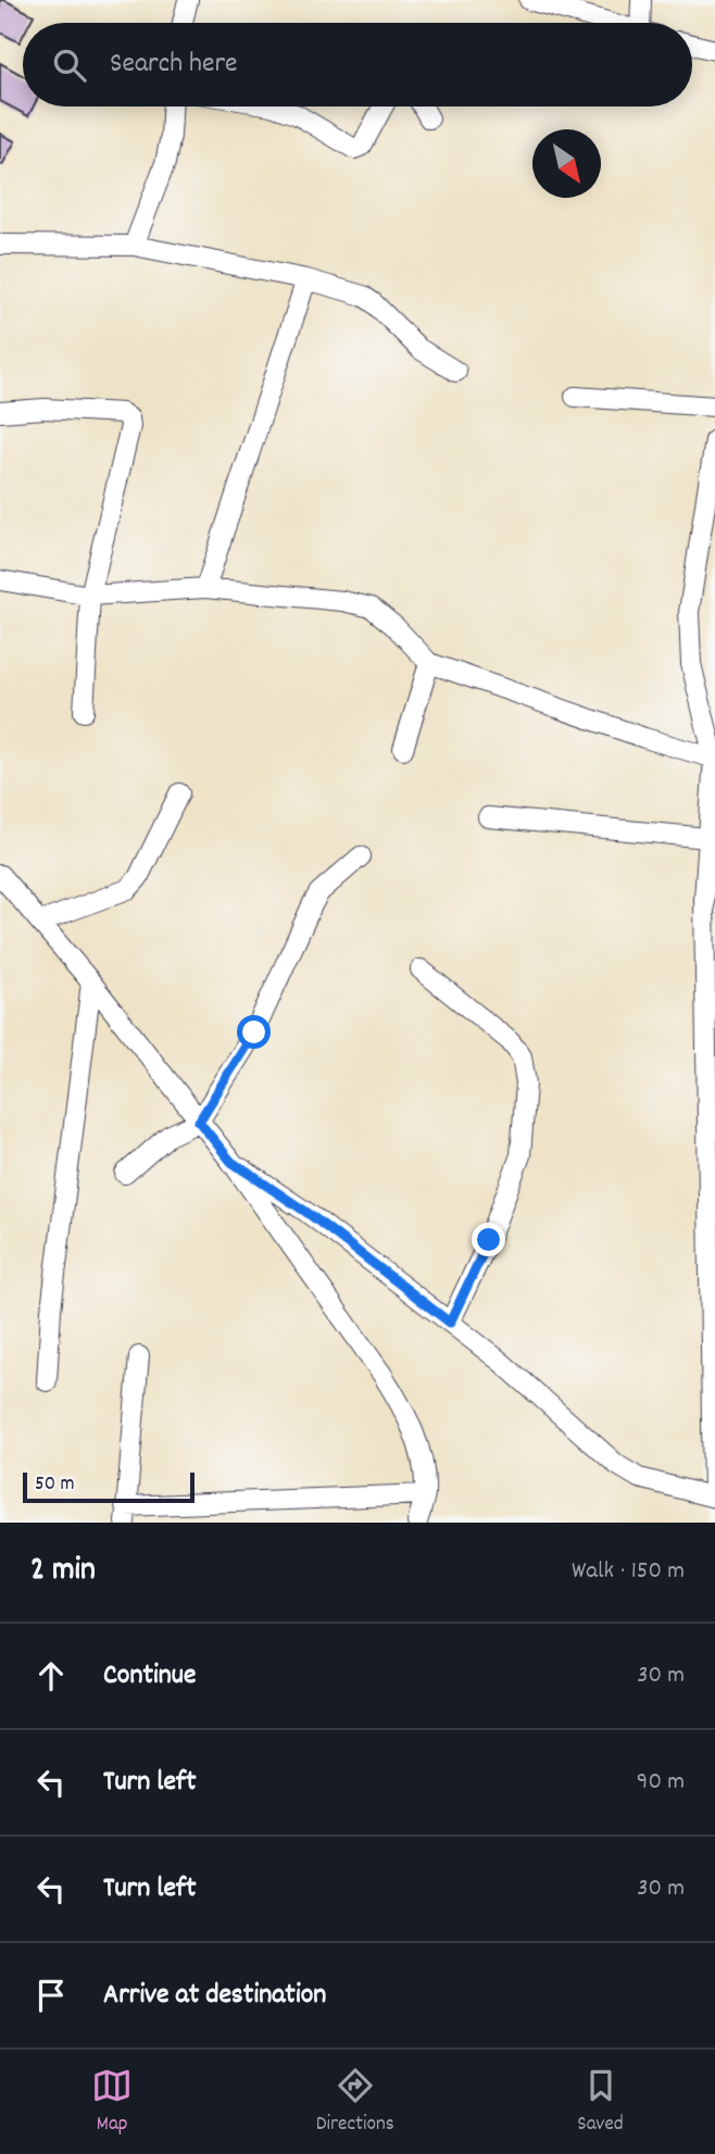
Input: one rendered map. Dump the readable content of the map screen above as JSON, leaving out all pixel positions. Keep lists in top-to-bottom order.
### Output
{
  "scale_bar": "50 m",
  "north": "bottom right",
  "page": {
    "search": "Search here",
    "scale": "50 m",
    "heading": ["2 min", "Walk · 150 m"],
    "list": [
      ["Continue", "30 m"],
      ["Turn left", "90 m"],
      ["Turn left", "30 m"],
      "Arrive at destination"
    ],
    "nav": ["Map", "Directions", "Saved"]
  }
}
